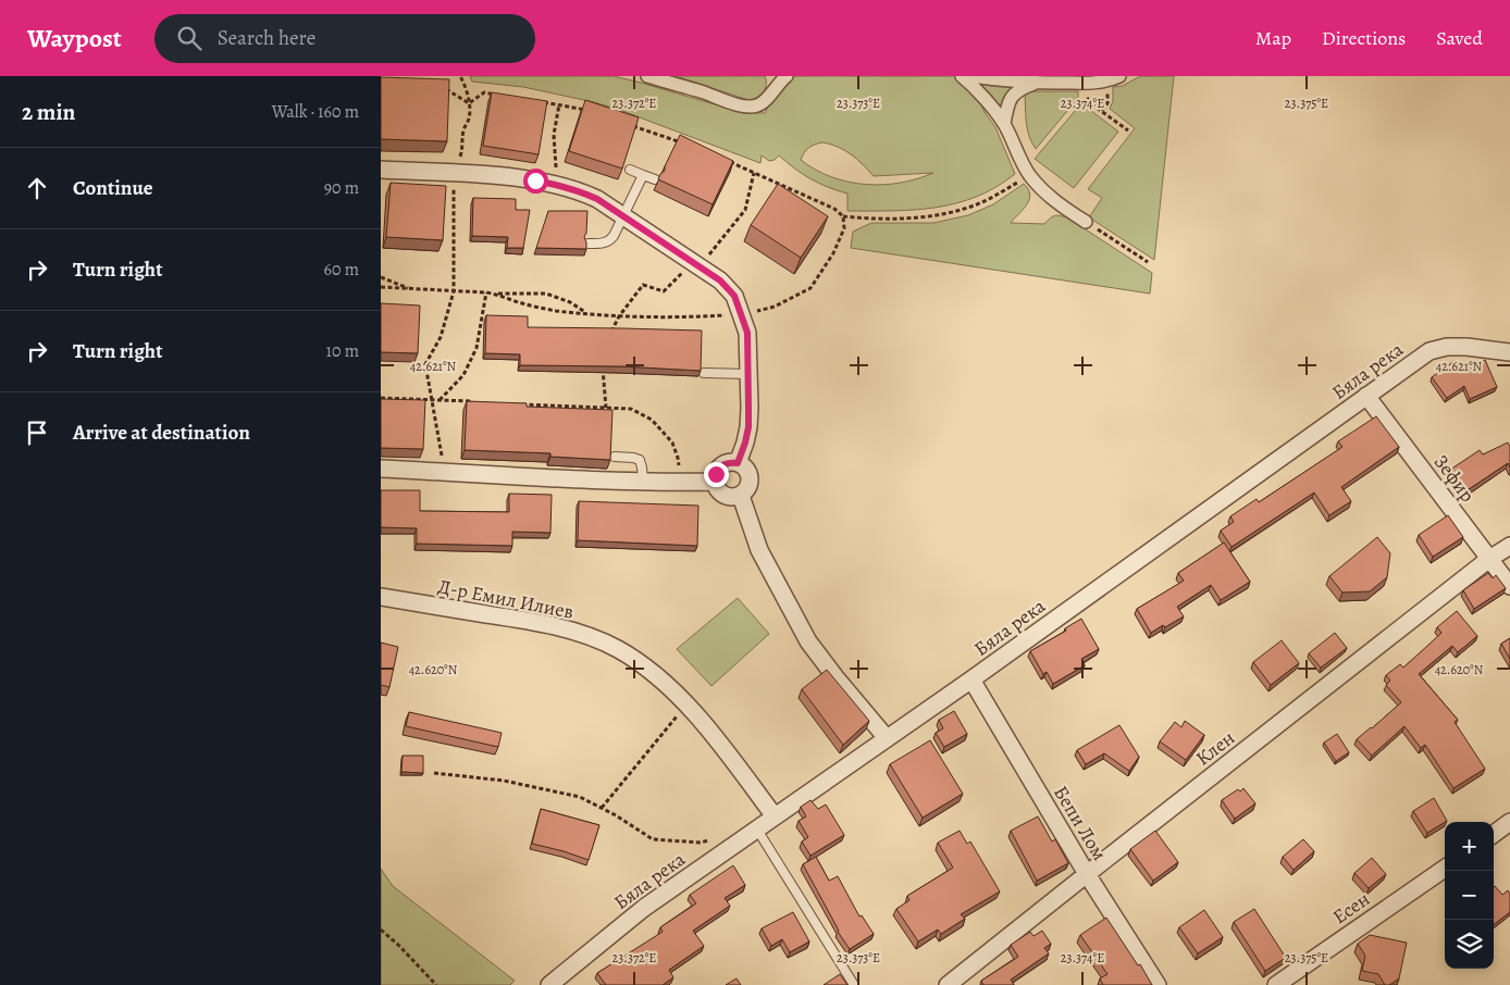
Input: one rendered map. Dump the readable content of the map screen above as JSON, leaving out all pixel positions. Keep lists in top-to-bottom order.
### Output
{
  "streets": {
    "street": [
      "Бяла река",
      "Зефир",
      "Д-р Емил Илиев",
      "Клен",
      "Бепи Лом",
      "Есен"
    ]
  },
  "crossings": [
    ["Бяла река", "Зефир"],
    ["Бяла река", "Д-р Емил Илиев"],
    ["Бяла река", "Бепи Лом"],
    ["Зефир", "Клен"],
    ["Клен", "Бепи Лом"]
  ],
  "page": {
    "header": "Waypost",
    "search": "Search here",
    "nav": ["Map", "Directions", "Saved"],
    "heading": ["2 min", "Walk · 160 m"],
    "list": [
      ["Continue", "90 m"],
      ["Turn right", "60 m"],
      ["Turn right", "10 m"],
      "Arrive at destination"
    ],
    "map_buttons": ["+", "−"]
  },
  "coordinates": [
    "23.372°E",
    "23.373°E",
    "23.374°E",
    "23.375°E",
    "42.621°N",
    "42.620°N"
  ]
}
